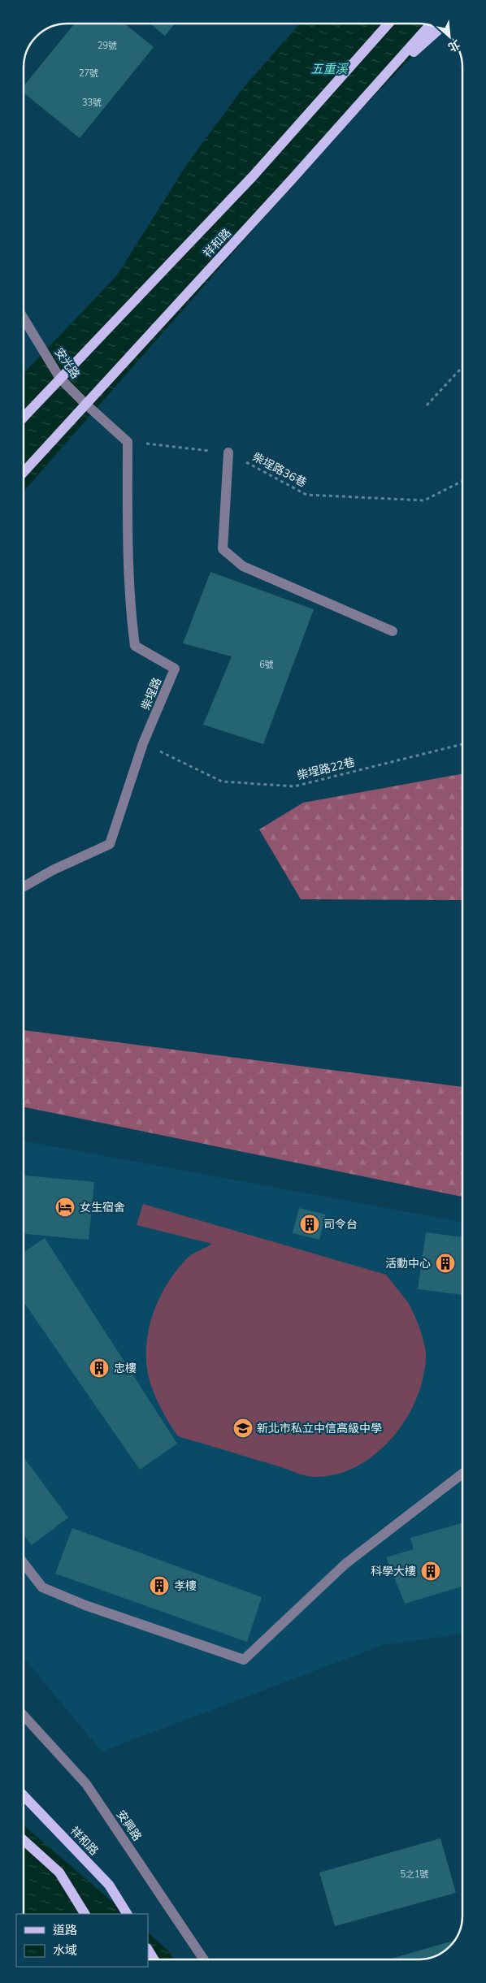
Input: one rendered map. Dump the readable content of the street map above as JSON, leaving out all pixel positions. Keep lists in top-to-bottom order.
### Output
{
  "streets": {
    "main road": ["祥和路"],
    "street": ["安光路", "柴埕路", "安興路"],
    "path": ["柴埕路36巷", "柴埕路22巷"]
  },
  "crossings": [
    ["祥和路", "安光路"],
    ["安光路", "柴埕路36巷"],
    ["安光路", "柴埕路"],
    ["柴埕路36巷", "柴埕路"],
    ["柴埕路", "柴埕路22巷"]
  ],
  "water": ["五重溪"],
  "places": {
    "hotel": ["女生宿舍"],
    "building": [
      "司令台",
      "活動中心",
      "忠樓",
      "科學大樓",
      "孝樓"
    ],
    "school or university": ["新北市私立中信高級中學"]
  },
  "house_numbers": [
    "29號",
    "27號",
    "33號",
    "6號",
    "5之1號"
  ],
  "legend": ["道路", "水域"],
  "north": "bottom right"
}
